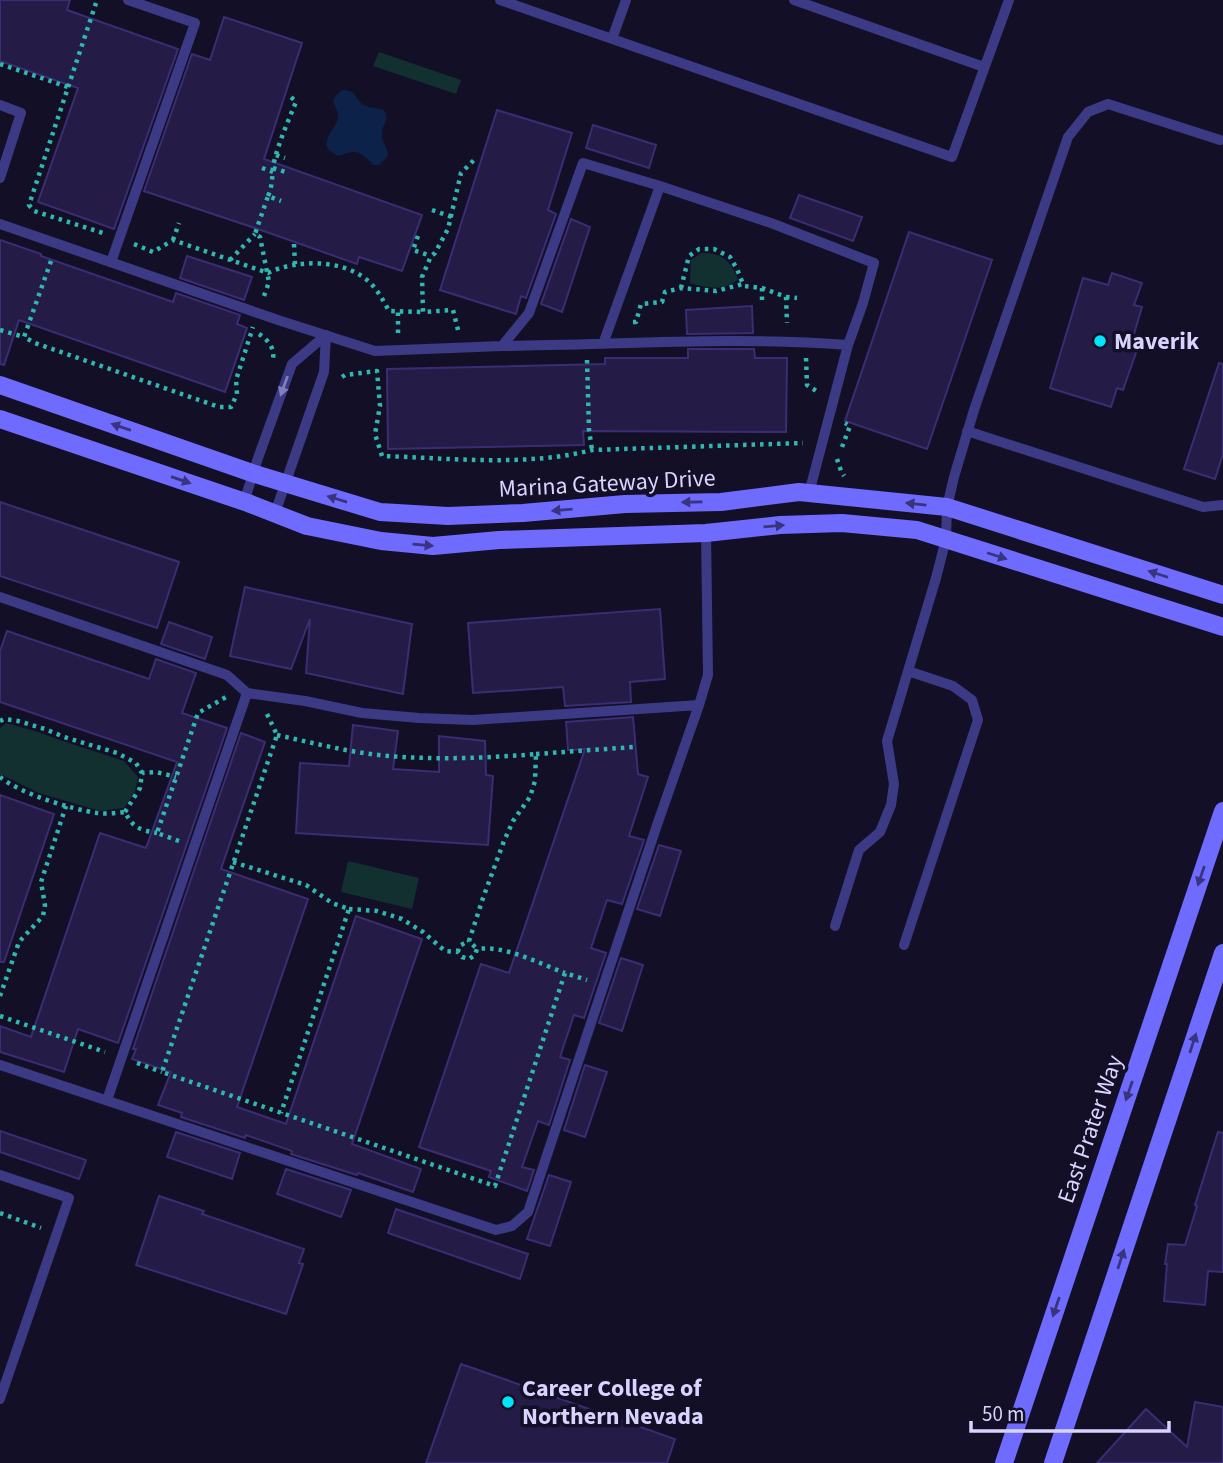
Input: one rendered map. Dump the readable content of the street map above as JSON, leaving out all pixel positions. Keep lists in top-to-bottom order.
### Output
{
  "streets": {
    "street": ["Marina Gateway Drive", "East Prater Way"]
  },
  "places": ["Maverik", "Career College of Northern Nevada"],
  "scale_bar": "50 m"
}
